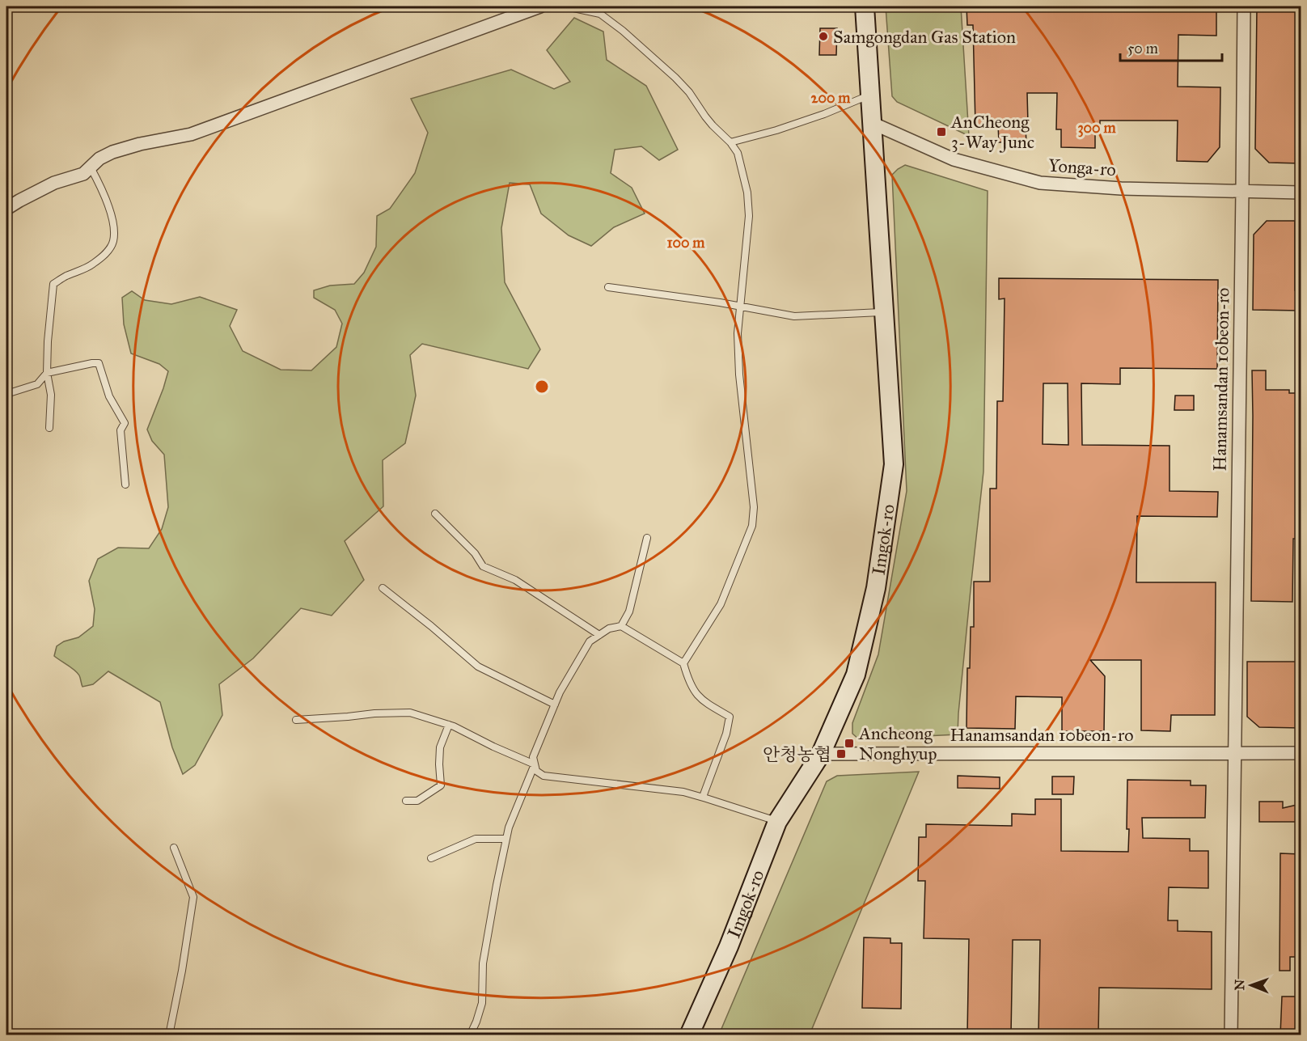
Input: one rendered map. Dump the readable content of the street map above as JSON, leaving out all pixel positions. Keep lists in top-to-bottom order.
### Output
{
  "streets": {
    "main road": ["Imgok-ro"],
    "street": ["Yonga-ro", "Hanamsandan 10beon-ro"]
  },
  "crossings": [
    ["Yonga-ro", "Hanamsandan 10beon-ro"],
    ["Yonga-ro", "Imgok-ro"],
    ["Hanamsandan 10beon-ro", "Imgok-ro"]
  ],
  "places": {
    "other": ["Samgongdan Gas Station"],
    "transit": ["AnCheong 3-Way Junc", "Ancheong Nonghyup", "안청농협"]
  },
  "scale_bar": "50 m",
  "north": "left",
  "rings": ["200 m", "300 m", "100 m"]
}
